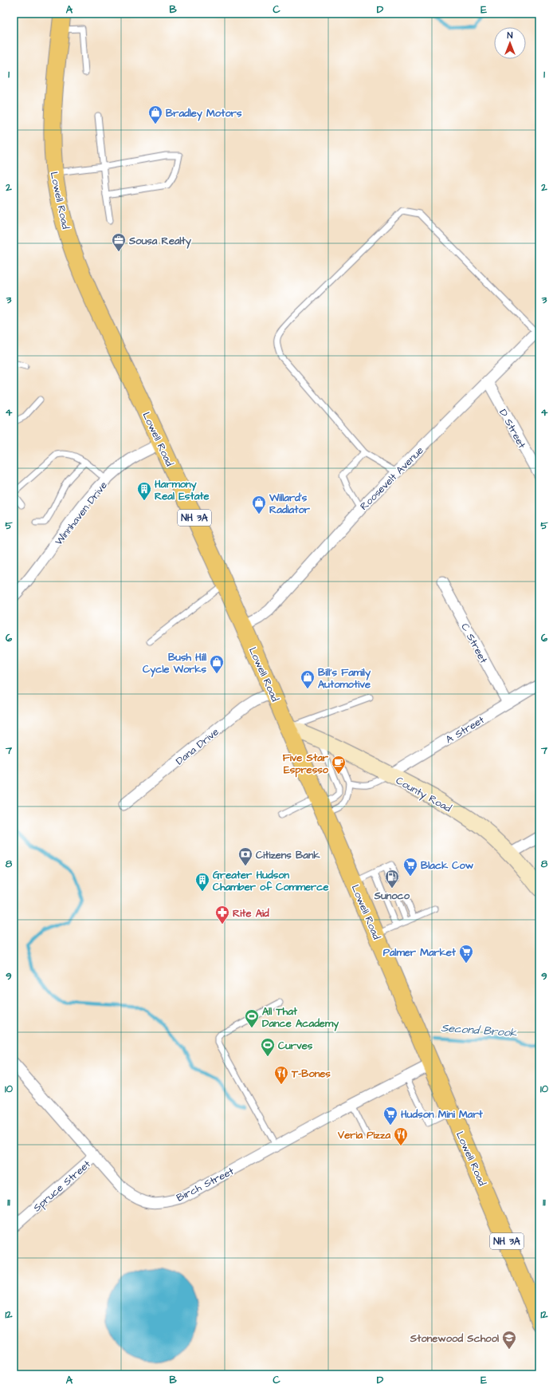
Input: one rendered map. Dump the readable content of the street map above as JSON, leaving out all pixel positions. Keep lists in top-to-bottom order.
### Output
{
  "streets": {
    "main road": ["Lowell Road", "NH 3A"],
    "street": [
      "D Street",
      "Roosevelt Avenue",
      "Winnhaven Drive",
      "C Street",
      "A Street",
      "Dana Drive",
      "County Road",
      "Birch Street",
      "Spruce Street"
    ]
  },
  "crossings": [
    ["Lowell Road", "Roosevelt Avenue"],
    ["Lowell Road", "Winnhaven Drive"],
    ["Lowell Road", "Dana Drive"],
    ["Lowell Road", "County Road"],
    ["Lowell Road", "Birch Street"],
    ["D Street", "Roosevelt Avenue"],
    ["C Street", "A Street"],
    ["A Street", "County Road"],
    ["Birch Street", "Spruce Street"]
  ],
  "water": ["Second Brook"],
  "places": {
    "shop": [
      "Bradley Motors",
      "Willard's Radiator",
      "Bush Hill Cycle Works",
      "Bill's Family Automotive"
    ],
    "office": ["Sousa Realty"],
    "building": ["Harmony Real Estate", "Greater Hudson Chamber of Commerce"],
    "cafe": ["Five Star Espresso"],
    "bank": ["Citizens Bank"],
    "supermarket": ["Black Cow", "Palmer Market", "Hudson Mini Mart"],
    "fuel station": ["Sunoco"],
    "pharmacy": ["Rite Aid"],
    "sports": ["All That Dance Academy", "Curves"],
    "restaurant": ["T-Bones", "Veria Pizza"],
    "school or university": ["Stonewood School"]
  },
  "north": "top",
  "grid": {
    "columns": [
      "A",
      "B",
      "C",
      "D",
      "E"
    ],
    "rows": [
      "1",
      "2",
      "3",
      "4",
      "5",
      "6",
      "7",
      "8",
      "9",
      "10",
      "11",
      "12"
    ]
  }
}
